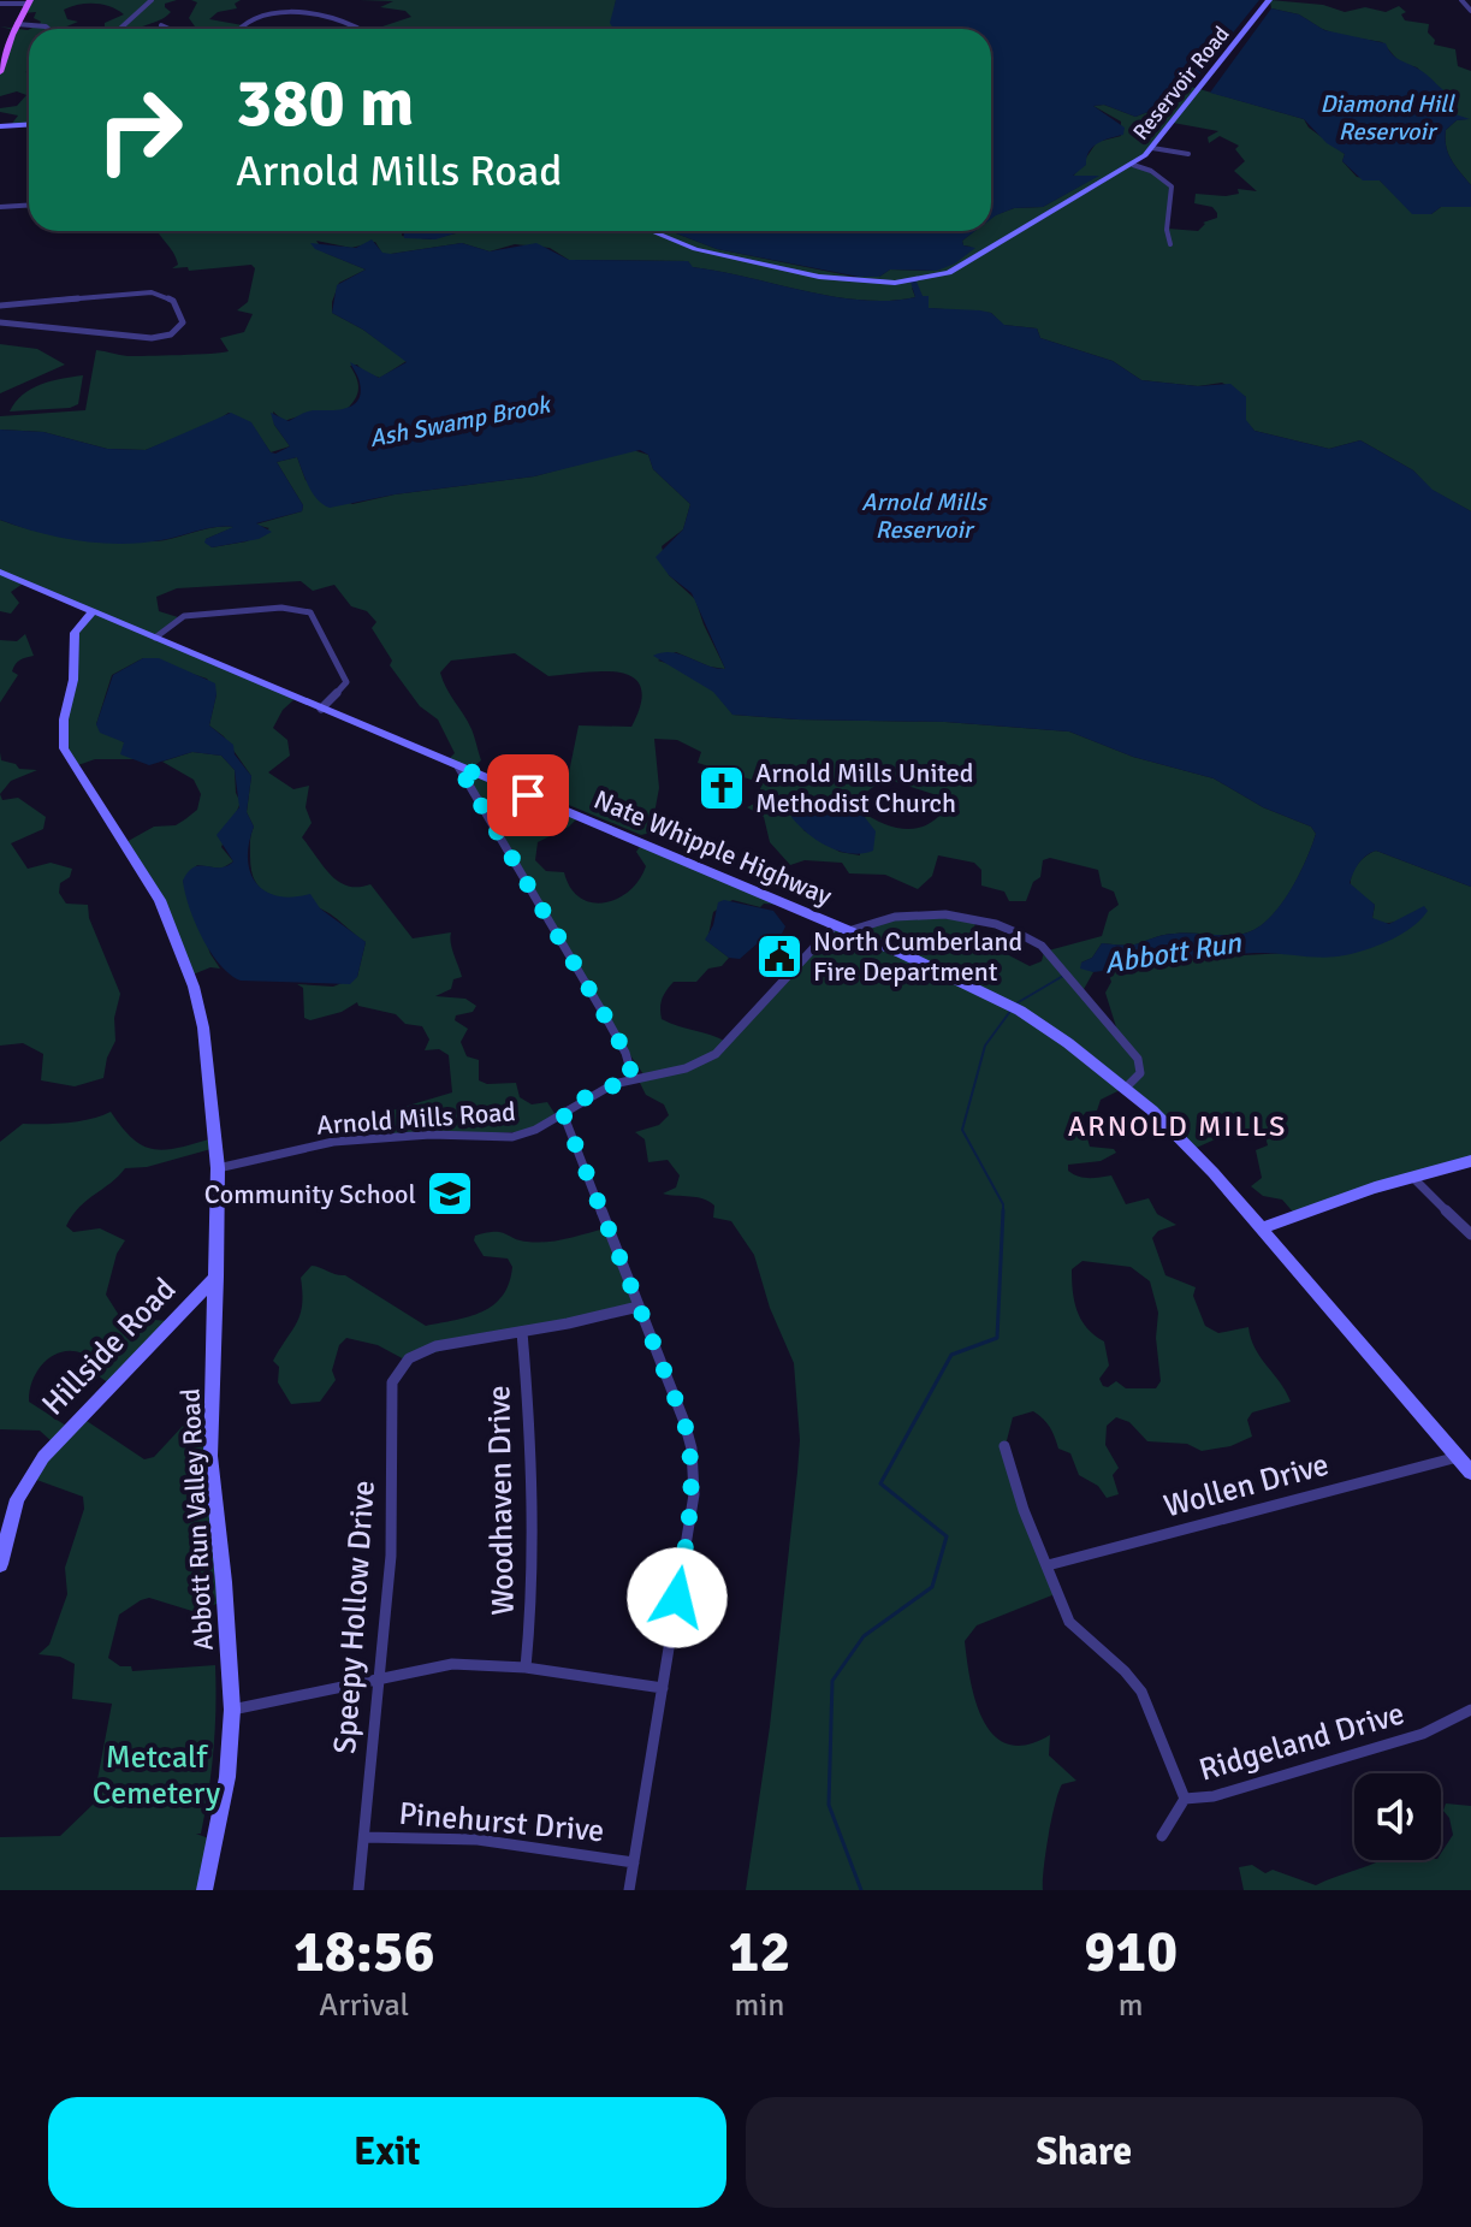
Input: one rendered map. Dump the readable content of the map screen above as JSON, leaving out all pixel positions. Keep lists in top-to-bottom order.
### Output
{
  "streets": {
    "street": [
      "Reservoir Road",
      "Nate Whipple Highway",
      "Arnold Mills Road",
      "Hillside Road",
      "Wollen Drive",
      "Woodhaven Drive",
      "Abbott Run Valley Road",
      "Speepy Hollow Drive",
      "Ridgeland Drive",
      "Pinehurst Drive"
    ]
  },
  "crossings": [
    ["Nate Whipple Highway", "Arnold Mills Road"],
    ["Nate Whipple Highway", "Wollen Drive"],
    ["Nate Whipple Highway", "Abbott Run Valley Road"],
    ["Arnold Mills Road", "Abbott Run Valley Road"],
    ["Hillside Road", "Abbott Run Valley Road"],
    ["Woodhaven Drive", "Speepy Hollow Drive"],
    ["Speepy Hollow Drive", "Pinehurst Drive"]
  ],
  "districts": ["ARNOLD MILLS"],
  "water": [
    "Diamond Hill Reservoir",
    "Ash Swamp Brook",
    "Arnold Mills Reservoir",
    "Abbott Run"
  ],
  "parks": ["Metcalf Cemetery"],
  "places": {
    "church": ["Arnold Mills United Methodist Church"],
    "public building": ["North Cumberland Fire Department"],
    "school or university": ["Community School"]
  },
  "page": {
    "turn": ["380 m", "Arnold Mills Road"],
    "eta": [
      "18:56",
      "Arrival",
      "12",
      "min",
      "910",
      "m"
    ],
    "buttons": ["Exit", "Share"]
  }
}
